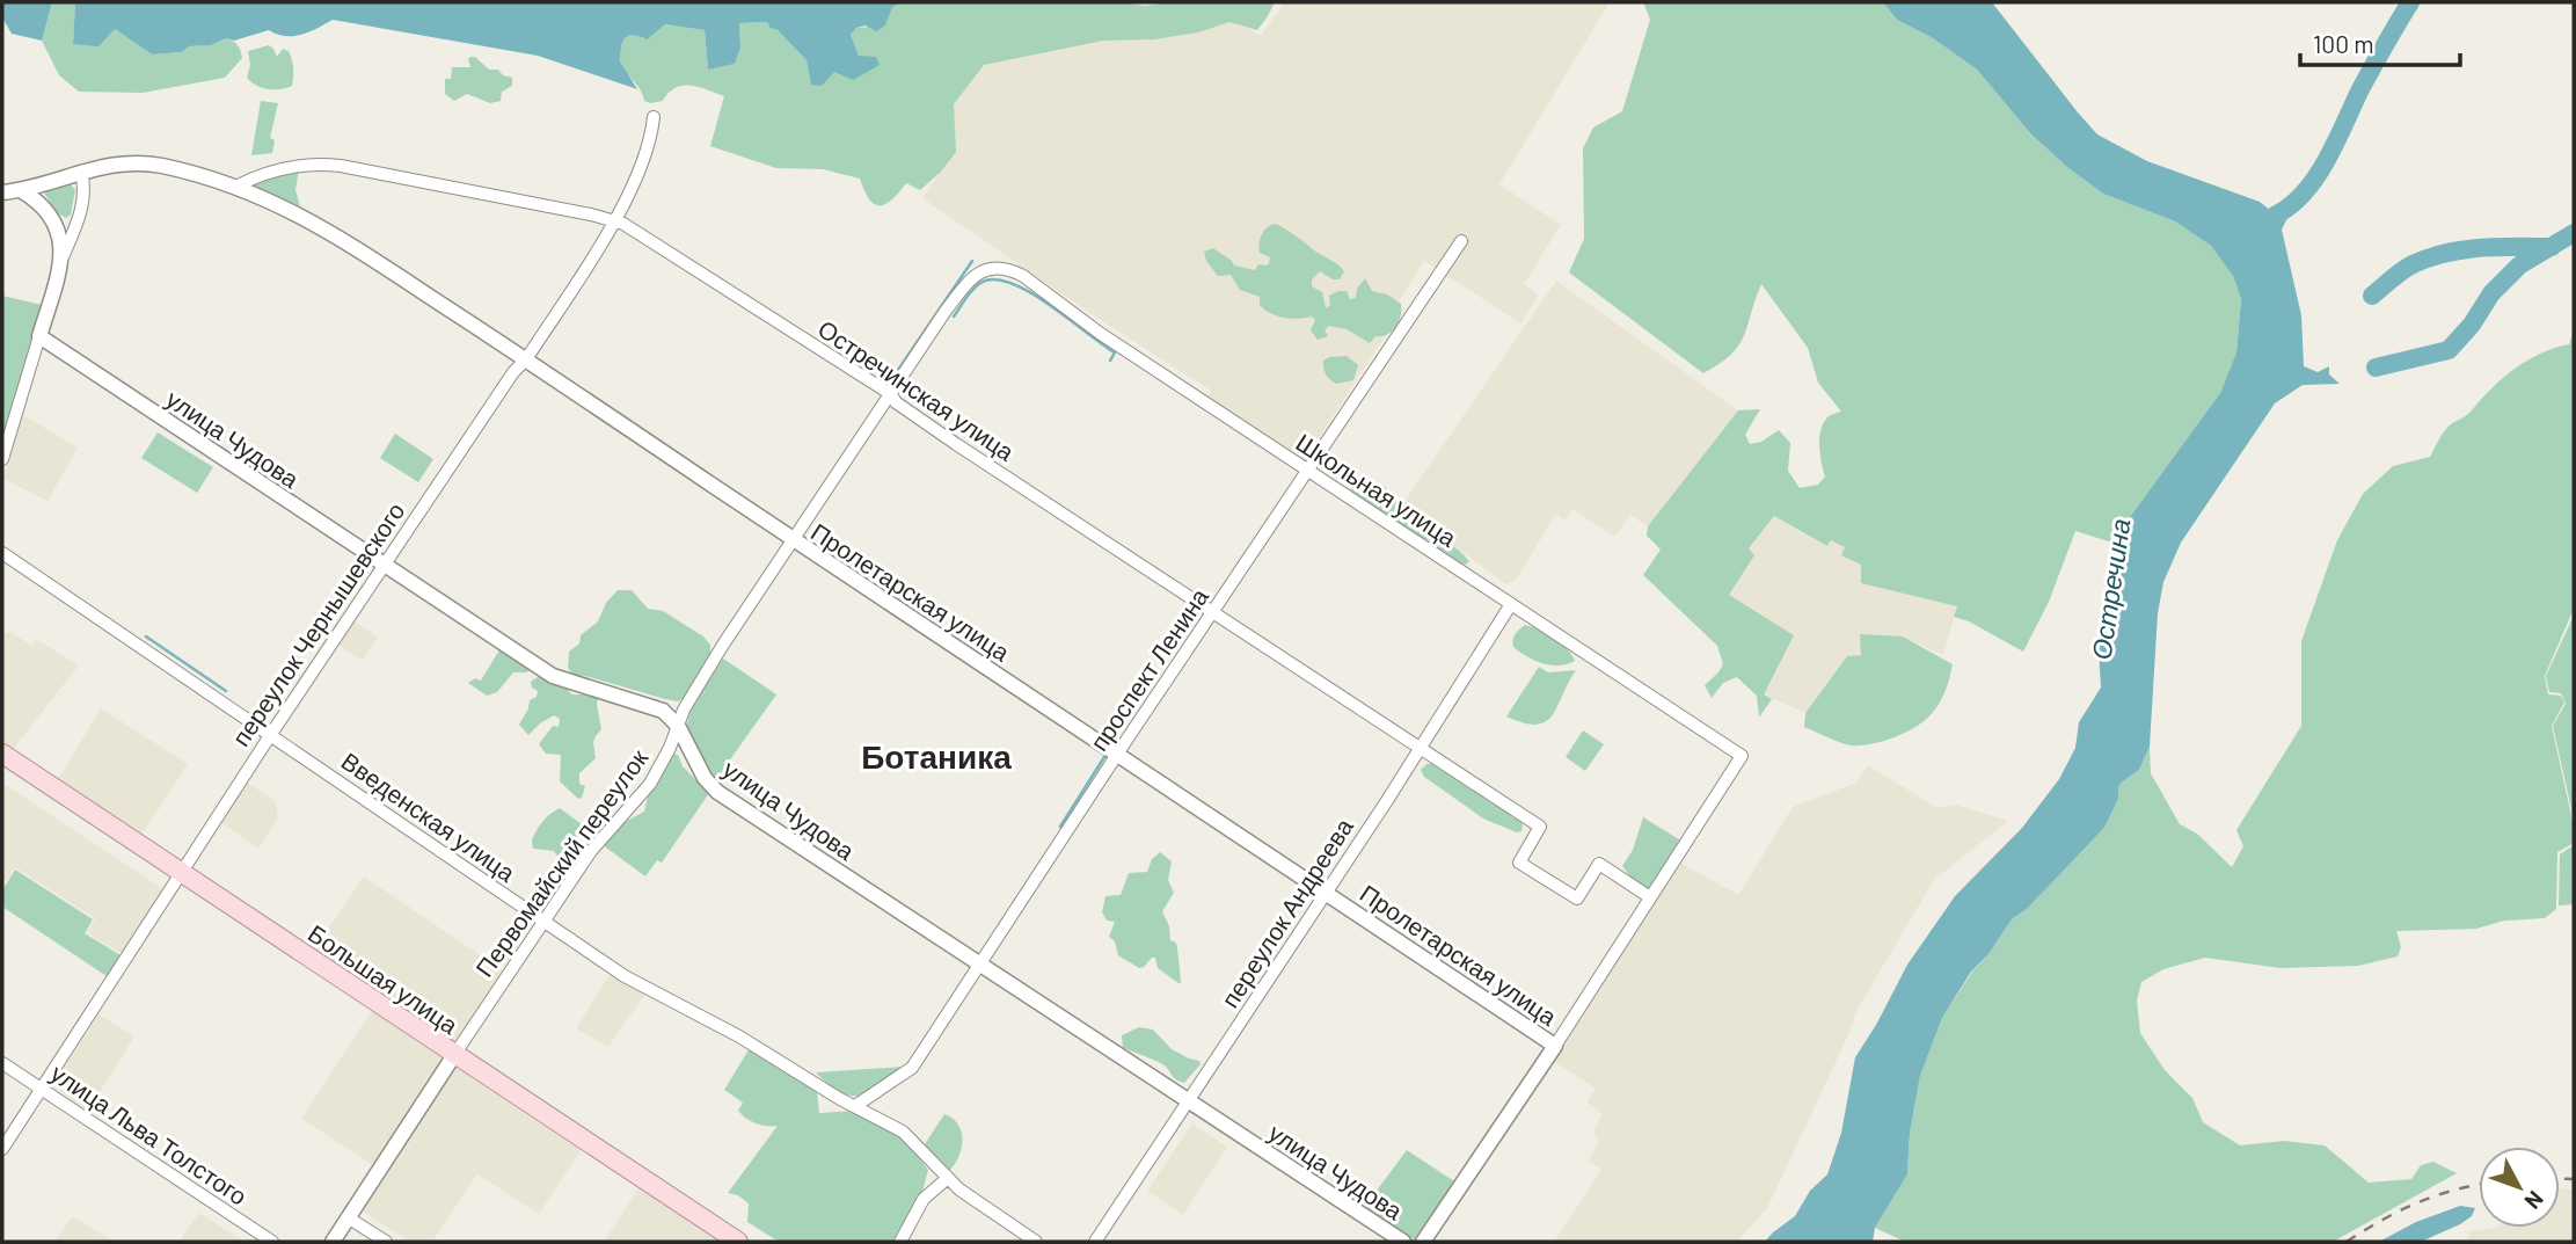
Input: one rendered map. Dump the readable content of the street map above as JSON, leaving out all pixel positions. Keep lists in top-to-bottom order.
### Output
{
  "streets": {
    "main road": ["Большая улица"],
    "street": [
      "Остречинская улица",
      "улица Чудова",
      "Школьная улица",
      "Пролетарская улица",
      "переулок Чернышевского",
      "проспект Ленина",
      "Введенская улица",
      "Первомайский переулок",
      "переулок Андреева",
      "улица Льва Толстого"
    ]
  },
  "crossings": [
    ["Остречинская улица", "Школьная улица"],
    ["Остречинская улица", "Пролетарская улица"],
    ["Остречинская улица", "переулок Чернышевского"],
    ["Остречинская улица", "проспект Ленина"],
    ["Остречинская улица", "Первомайский переулок"],
    ["Остречинская улица", "переулок Андреева"],
    ["улица Чудова", "переулок Чернышевского"],
    ["улица Чудова", "проспект Ленина"],
    ["улица Чудова", "Первомайский переулок"],
    ["улица Чудова", "переулок Андреева"],
    ["Школьная улица", "проспект Ленина"],
    ["Школьная улица", "Первомайский переулок"],
    ["Школьная улица", "переулок Андреева"],
    ["Пролетарская улица", "переулок Чернышевского"],
    ["Пролетарская улица", "проспект Ленина"],
    ["Пролетарская улица", "Первомайский переулок"],
    ["Пролетарская улица", "переулок Андреева"],
    ["переулок Чернышевского", "Введенская улица"],
    ["переулок Чернышевского", "Большая улица"],
    ["переулок Чернышевского", "улица Льва Толстого"],
    ["проспект Ленина", "Введенская улица"],
    ["Введенская улица", "Первомайский переулок"],
    ["Первомайский переулок", "Большая улица"]
  ],
  "districts": ["Ботаника"],
  "water": ["Остречина"],
  "scale_bar": "100 m",
  "north": "bottom right"
}
